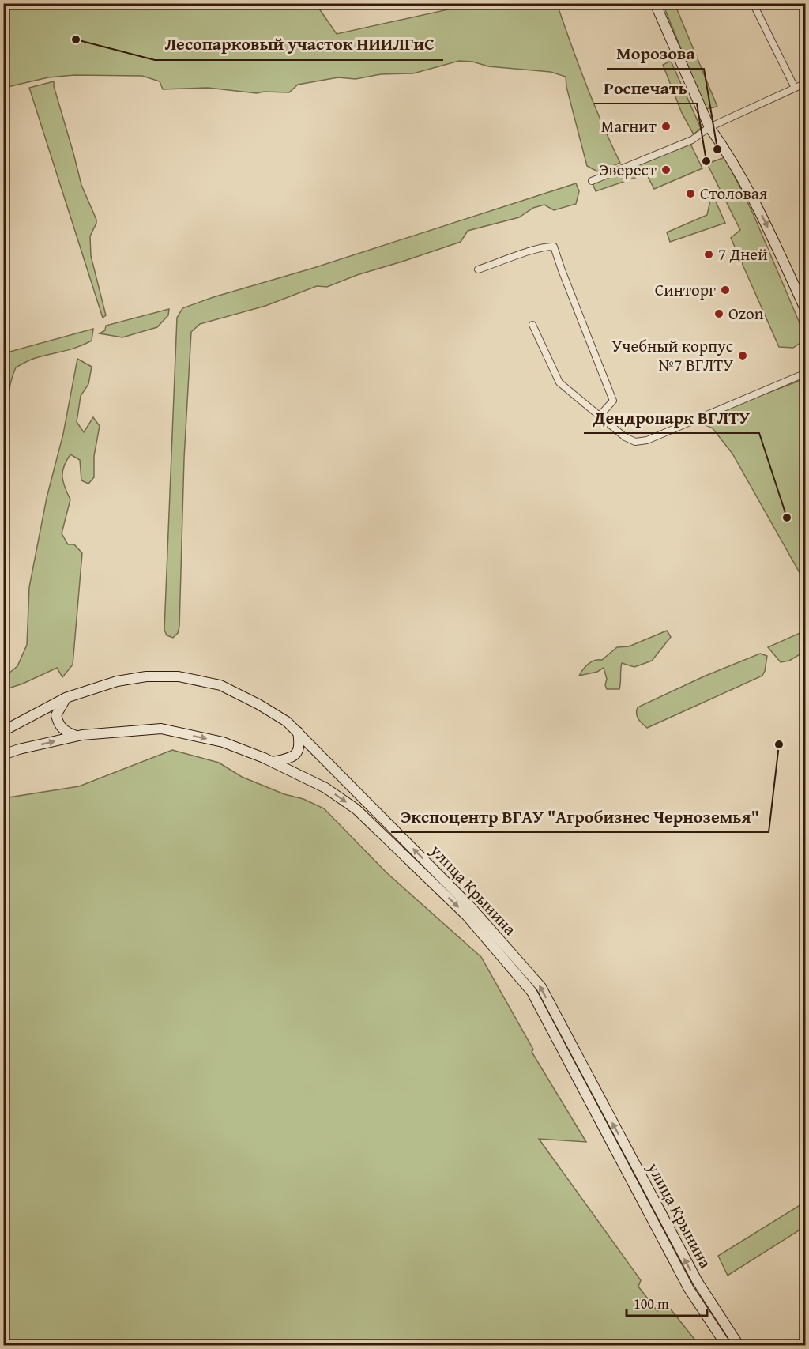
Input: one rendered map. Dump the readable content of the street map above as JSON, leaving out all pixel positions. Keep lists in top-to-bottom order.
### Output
{
  "streets": {
    "main road": ["улица Крынина"]
  },
  "places": [
    "Лесопарковый участок НИИЛГиС",
    "Магнит",
    "Морозова",
    "Роспечать",
    "Эверест",
    "Столовая",
    "7 Дней",
    "Синторг",
    "Ozon",
    "Учебный корпус №7 ВГЛТУ",
    "Дендропарк ВГЛТУ",
    "Экспоцентр ВГАУ \"Агробизнес Черноземья\""
  ],
  "scale_bar": "100 m"
}
